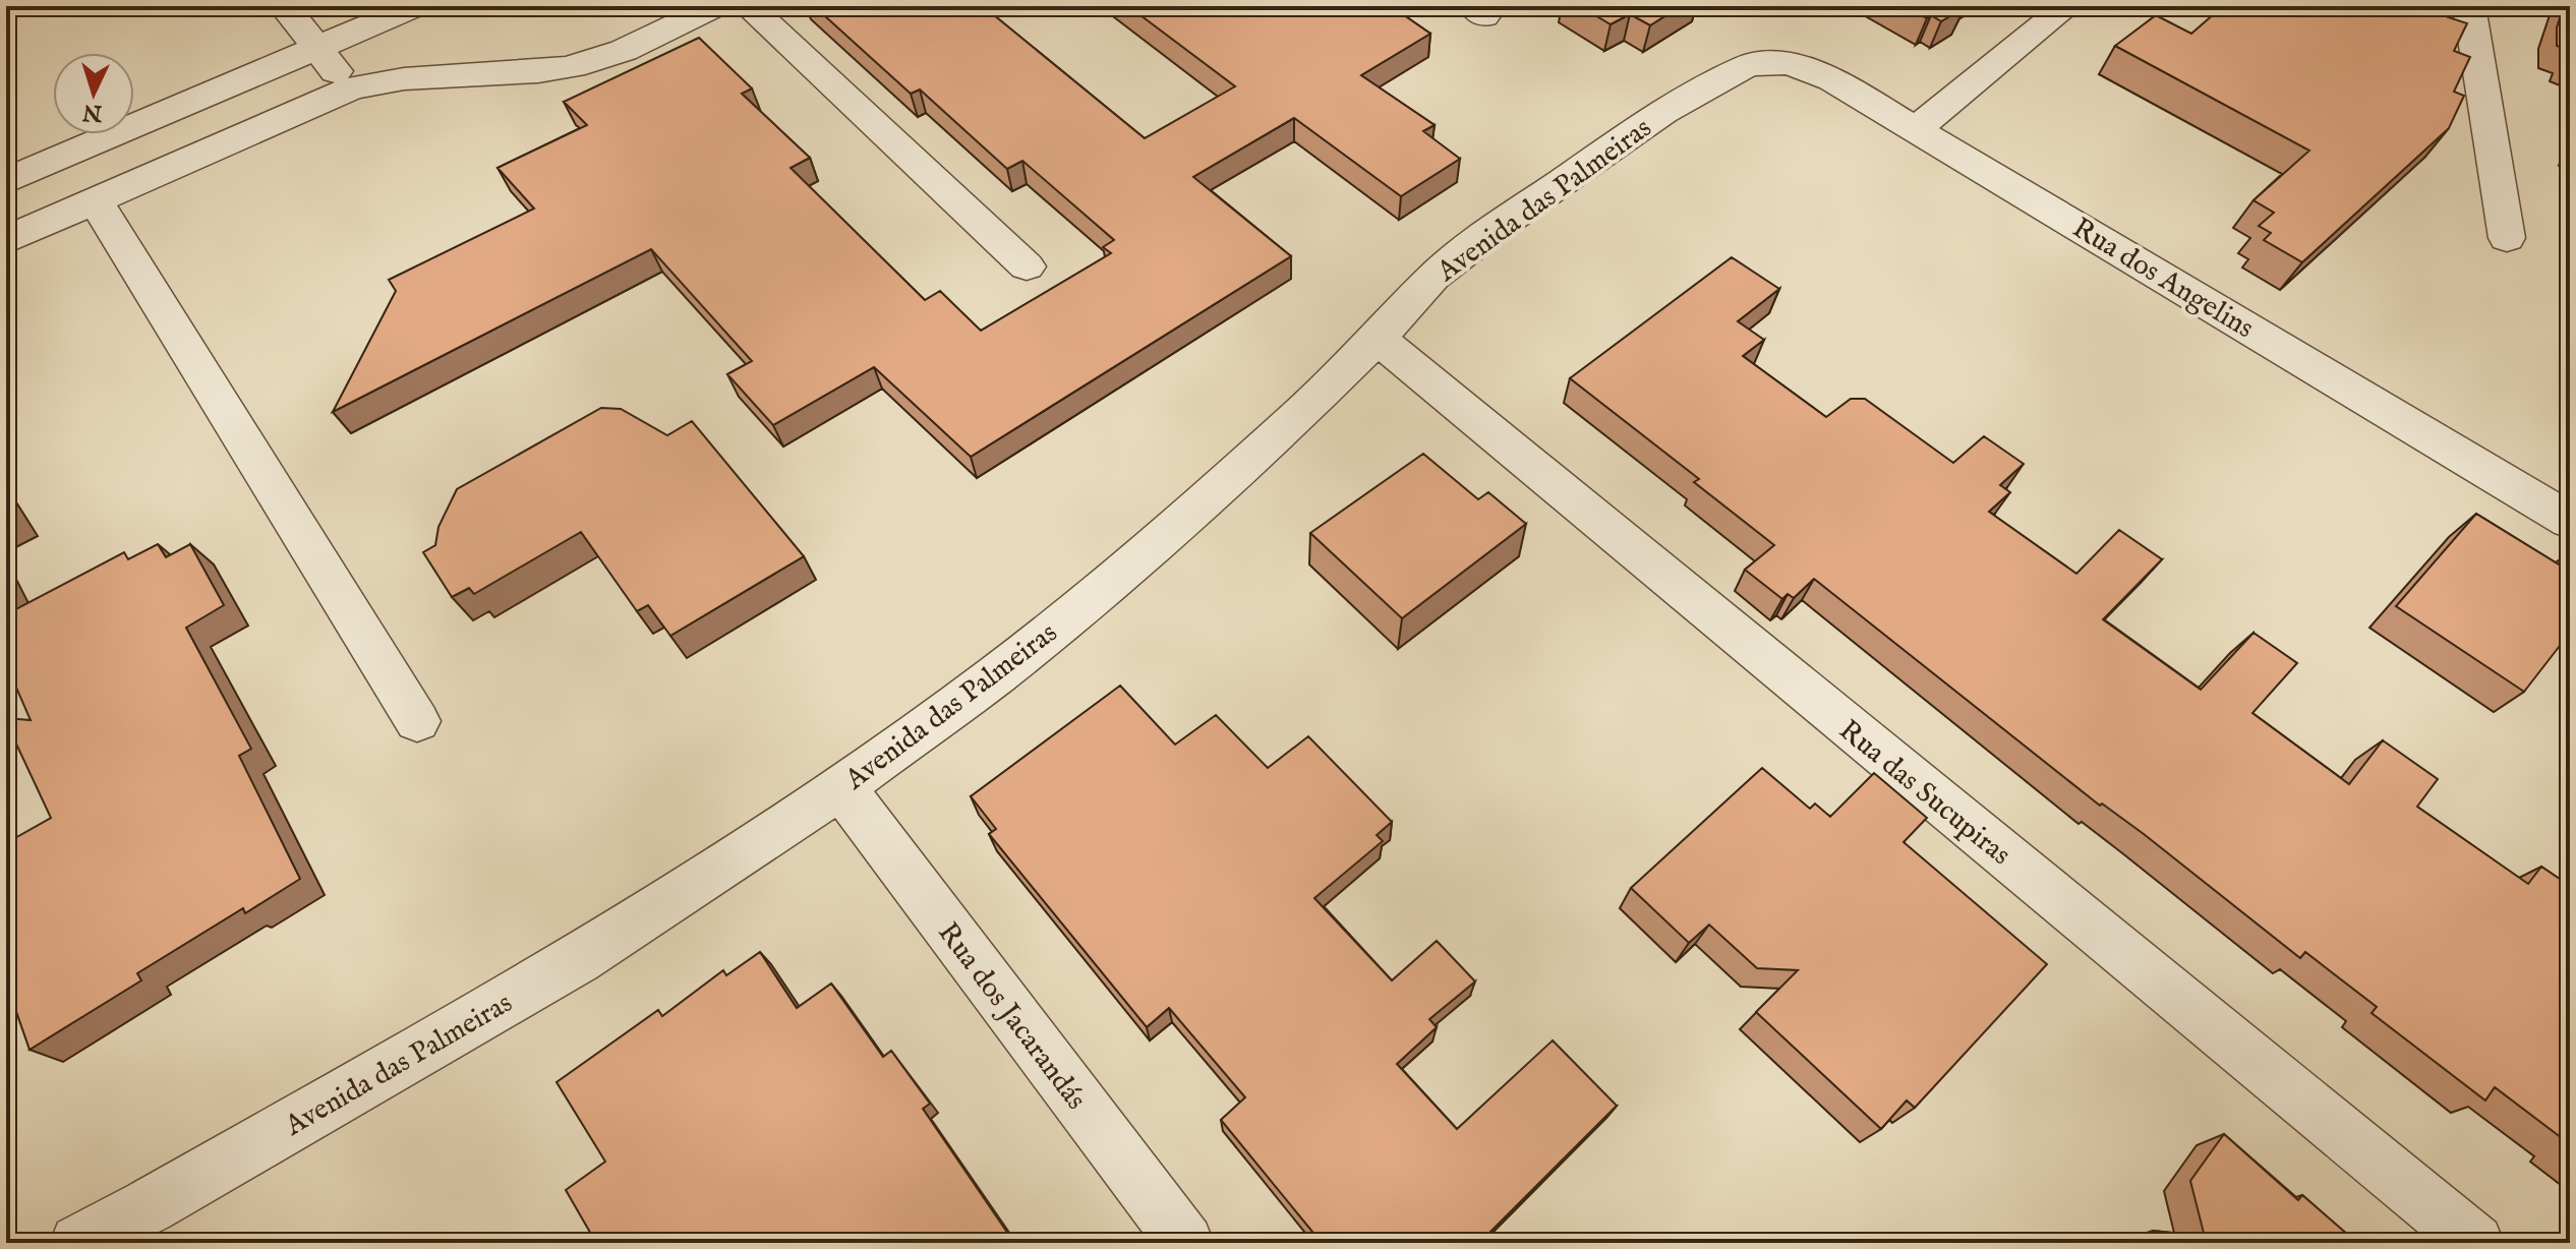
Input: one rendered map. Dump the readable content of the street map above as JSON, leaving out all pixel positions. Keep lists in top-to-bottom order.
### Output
{
  "streets": {
    "street": [
      "Avenida das Palmeiras",
      "Rua dos Angelins",
      "Rua das Sucupiras",
      "Rua dos Jacarandás"
    ]
  },
  "crossings": [
    ["Avenida das Palmeiras", "Rua dos Angelins"],
    ["Avenida das Palmeiras", "Rua das Sucupiras"],
    ["Avenida das Palmeiras", "Rua dos Jacarandás"]
  ],
  "north": "bottom"
}
